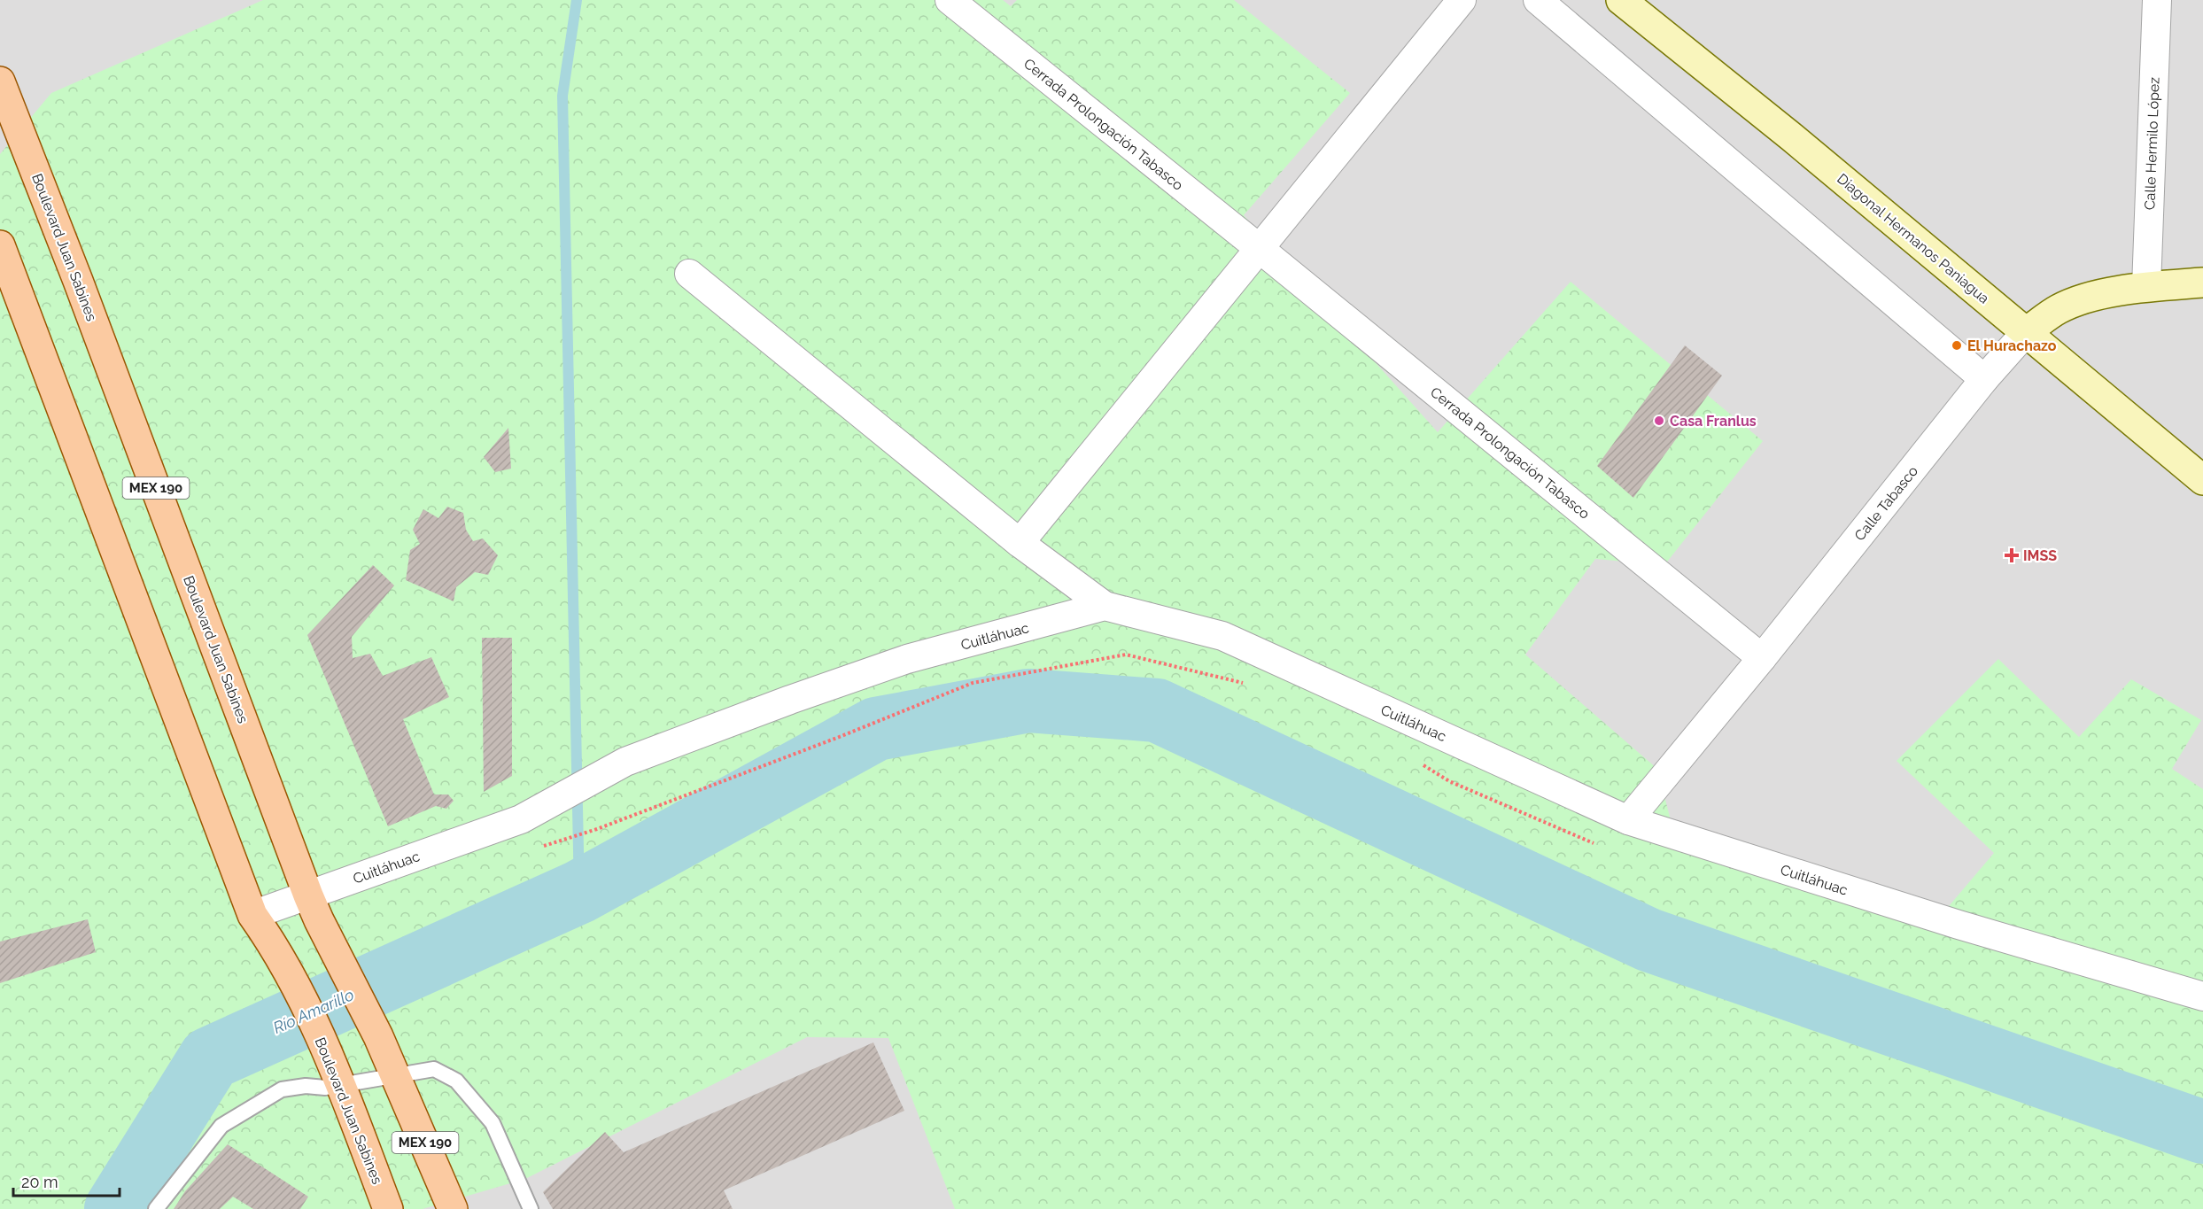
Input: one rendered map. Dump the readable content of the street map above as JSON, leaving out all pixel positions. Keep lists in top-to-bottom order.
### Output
{
  "streets": {
    "main road": [
      "Diagonal Hermanos Paniagua",
      "Boulevard Juan Sabines",
      "MEX 190",
      "Calle Tabasco"
    ],
    "street": ["Cerrada Prolongación Tabasco", "Calle Hermilo López", "Cuitláhuac"]
  },
  "crossings": [
    ["Cerrada Prolongación Tabasco", "Calle Tabasco"],
    ["Calle Hermilo López", "Calle Tabasco"],
    ["Diagonal Hermanos Paniagua", "Calle Tabasco"],
    ["Boulevard Juan Sabines", "Cuitláhuac"],
    ["Calle Tabasco", "Cuitláhuac"]
  ],
  "water": ["Río Amarillo"],
  "places": {
    "other": ["El Hurachazo", "Casa Franlus"],
    "health": ["IMSS"]
  },
  "scale_bar": "20 m"
}
